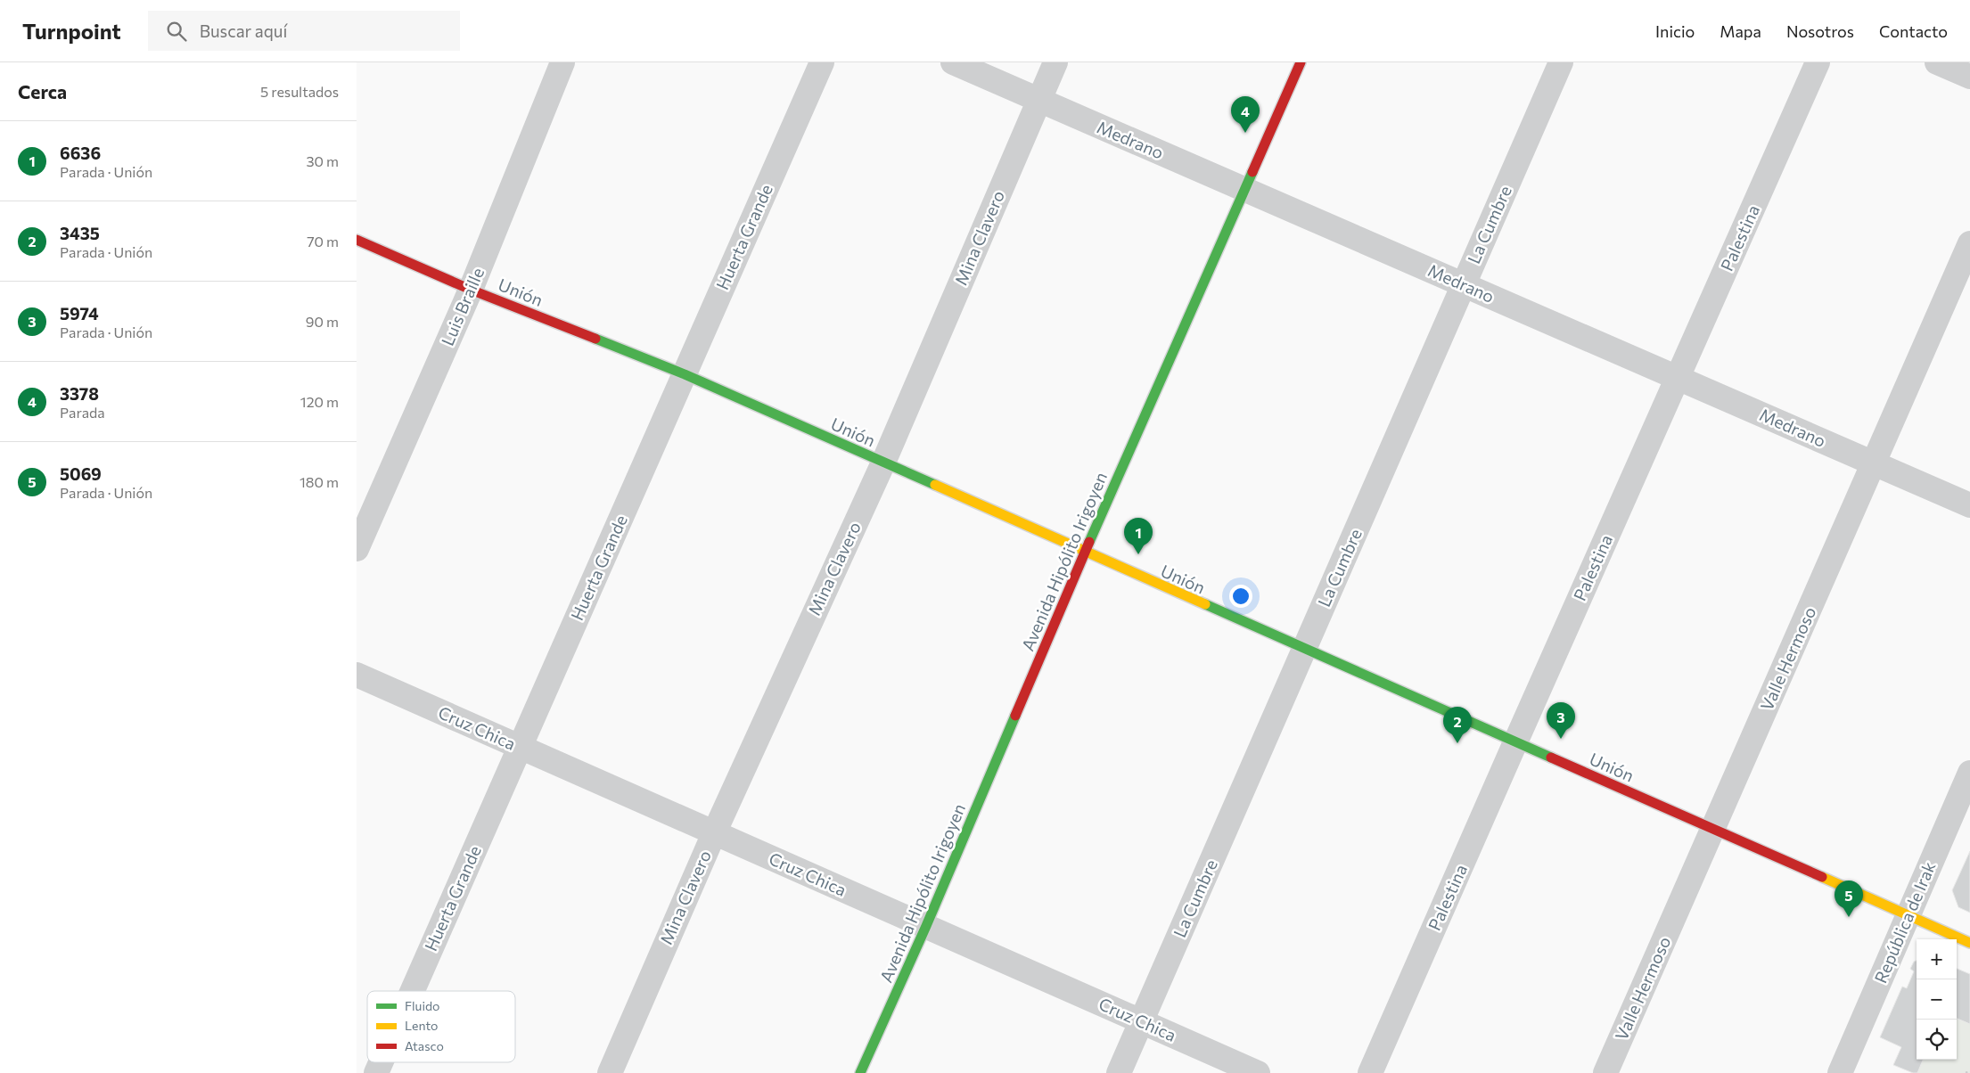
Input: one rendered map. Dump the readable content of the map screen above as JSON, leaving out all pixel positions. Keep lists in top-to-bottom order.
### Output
{
  "streets": {
    "street": [
      "Medrano",
      "La Cumbre",
      "Huerta Grande",
      "Mina Clavero",
      "Palestina",
      "Unión",
      "Luis Braille",
      "Avenida Hipólito Irigoyen",
      "Valle Hermoso",
      "Cruz Chica",
      "República de Irak"
    ]
  },
  "crossings": [
    ["Medrano", "La Cumbre"],
    ["Medrano", "Mina Clavero"],
    ["Medrano", "Palestina"],
    ["Medrano", "Avenida Hipólito Irigoyen"],
    ["Medrano", "Valle Hermoso"],
    ["La Cumbre", "Unión"],
    ["La Cumbre", "Cruz Chica"],
    ["Huerta Grande", "Unión"],
    ["Huerta Grande", "Cruz Chica"],
    ["Mina Clavero", "Unión"],
    ["Mina Clavero", "Cruz Chica"],
    ["Palestina", "Unión"],
    ["Unión", "Luis Braille"],
    ["Unión", "Avenida Hipólito Irigoyen"],
    ["Unión", "Valle Hermoso"],
    ["Unión", "República de Irak"],
    ["Avenida Hipólito Irigoyen", "Cruz Chica"]
  ],
  "legend": ["Fluido", "Lento", "Atasco"],
  "page": {
    "header": "Turnpoint",
    "search": "Buscar aquí",
    "nav": [
      "Inicio",
      "Mapa",
      "Nosotros",
      "Contacto"
    ],
    "heading": ["Cerca", "5 resultados"],
    "pins": [
      "4",
      "1",
      "3",
      "2",
      "5"
    ],
    "list": [
      {
        "mark": "1",
        "name": "6636",
        "note": "Parada · Unión",
        "value": "30 m"
      },
      {
        "mark": "2",
        "name": "3435",
        "note": "Parada · Unión",
        "value": "70 m"
      },
      {
        "mark": "3",
        "name": "5974",
        "note": "Parada · Unión",
        "value": "90 m"
      },
      {
        "mark": "4",
        "name": "3378",
        "note": "Parada",
        "value": "120 m"
      },
      {
        "mark": "5",
        "name": "5069",
        "note": "Parada · Unión",
        "value": "180 m"
      }
    ],
    "map_buttons": ["+", "−"]
  }
}
